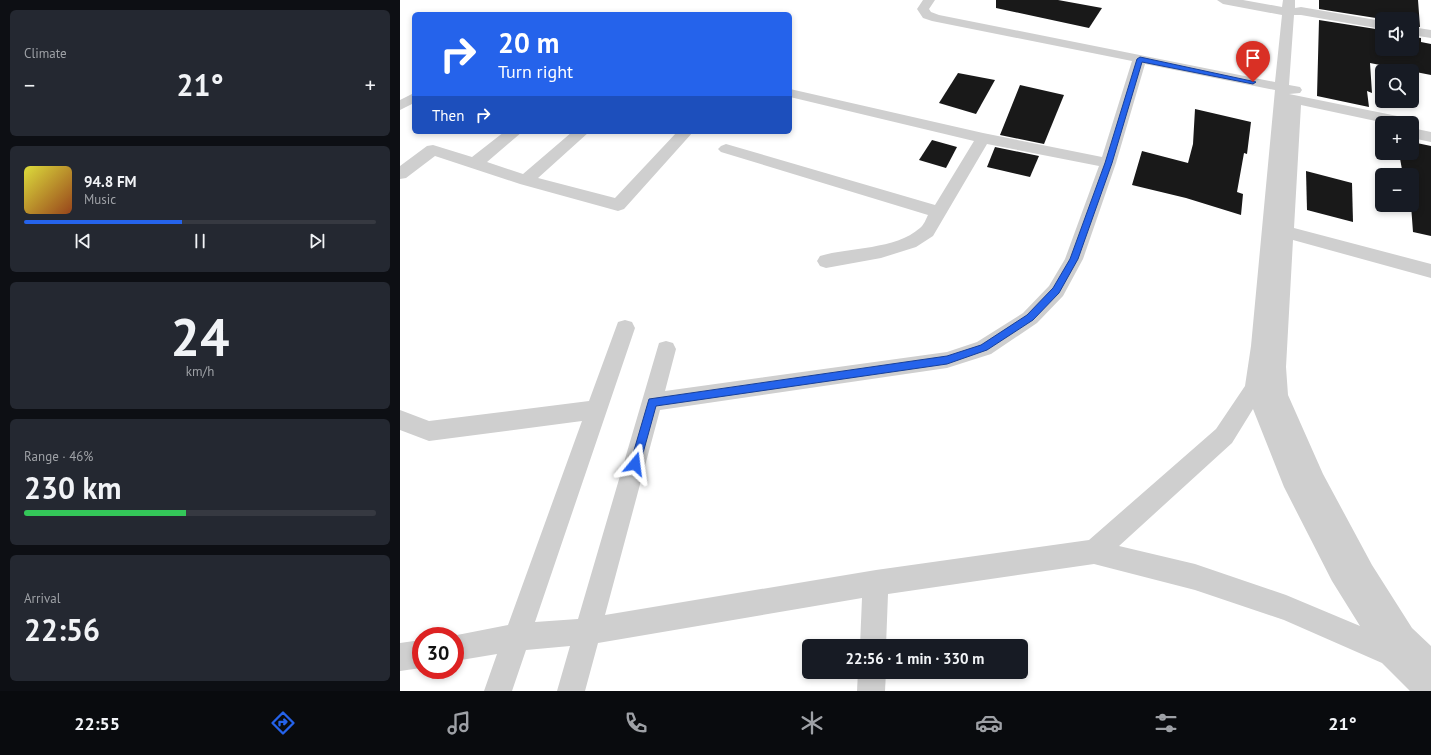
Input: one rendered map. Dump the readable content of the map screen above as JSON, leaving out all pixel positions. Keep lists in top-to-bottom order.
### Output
{
  "page": {
    "tile": [
      "Climate",
      ["24", "km/h"],
      ["Range · 46%", "230 km"],
      ["Arrival", "22:56"]
    ],
    "map_buttons": ["+", "−"],
    "turn": ["20 m", "Turn right"],
    "heat": ["−", "21°", "+"],
    "then": "Then",
    "song": ["94.8 FM", "Music"],
    "limit": "30",
    "trip": "22:56 · 1 min · 330 m",
    "tabs": ["22:55", "21°"]
  }
}
